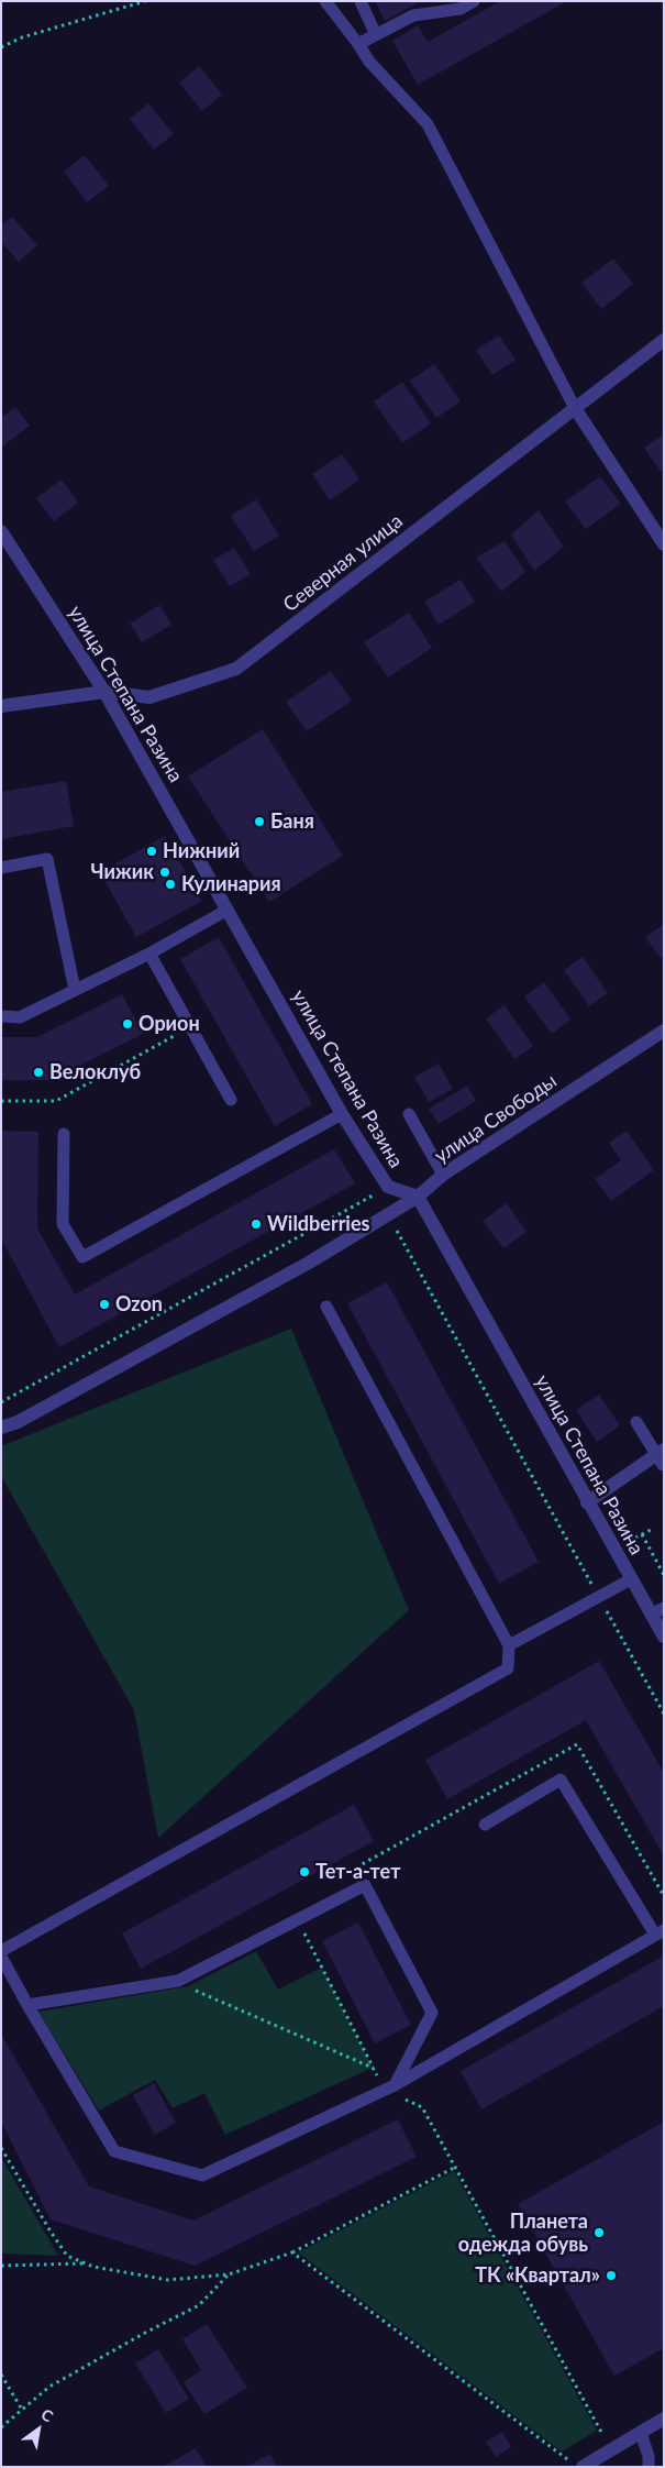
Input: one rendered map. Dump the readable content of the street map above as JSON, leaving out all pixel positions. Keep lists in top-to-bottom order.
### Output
{
  "streets": {
    "street": ["Северная улица", "улица Степана Разина", "улица Свободы"]
  },
  "crossings": [
    ["Северная улица", "улица Степана Разина"],
    ["улица Степана Разина", "улица Свободы"]
  ],
  "places": [
    "Баня",
    "Нижний",
    "Чижик",
    "Кулинария",
    "Орион",
    "Велоклуб",
    "Wildberries",
    "Ozon",
    "Тет-а-тет",
    "Планета одежда обувь",
    "ТК «Квартал»"
  ],
  "north": "top right"
}
